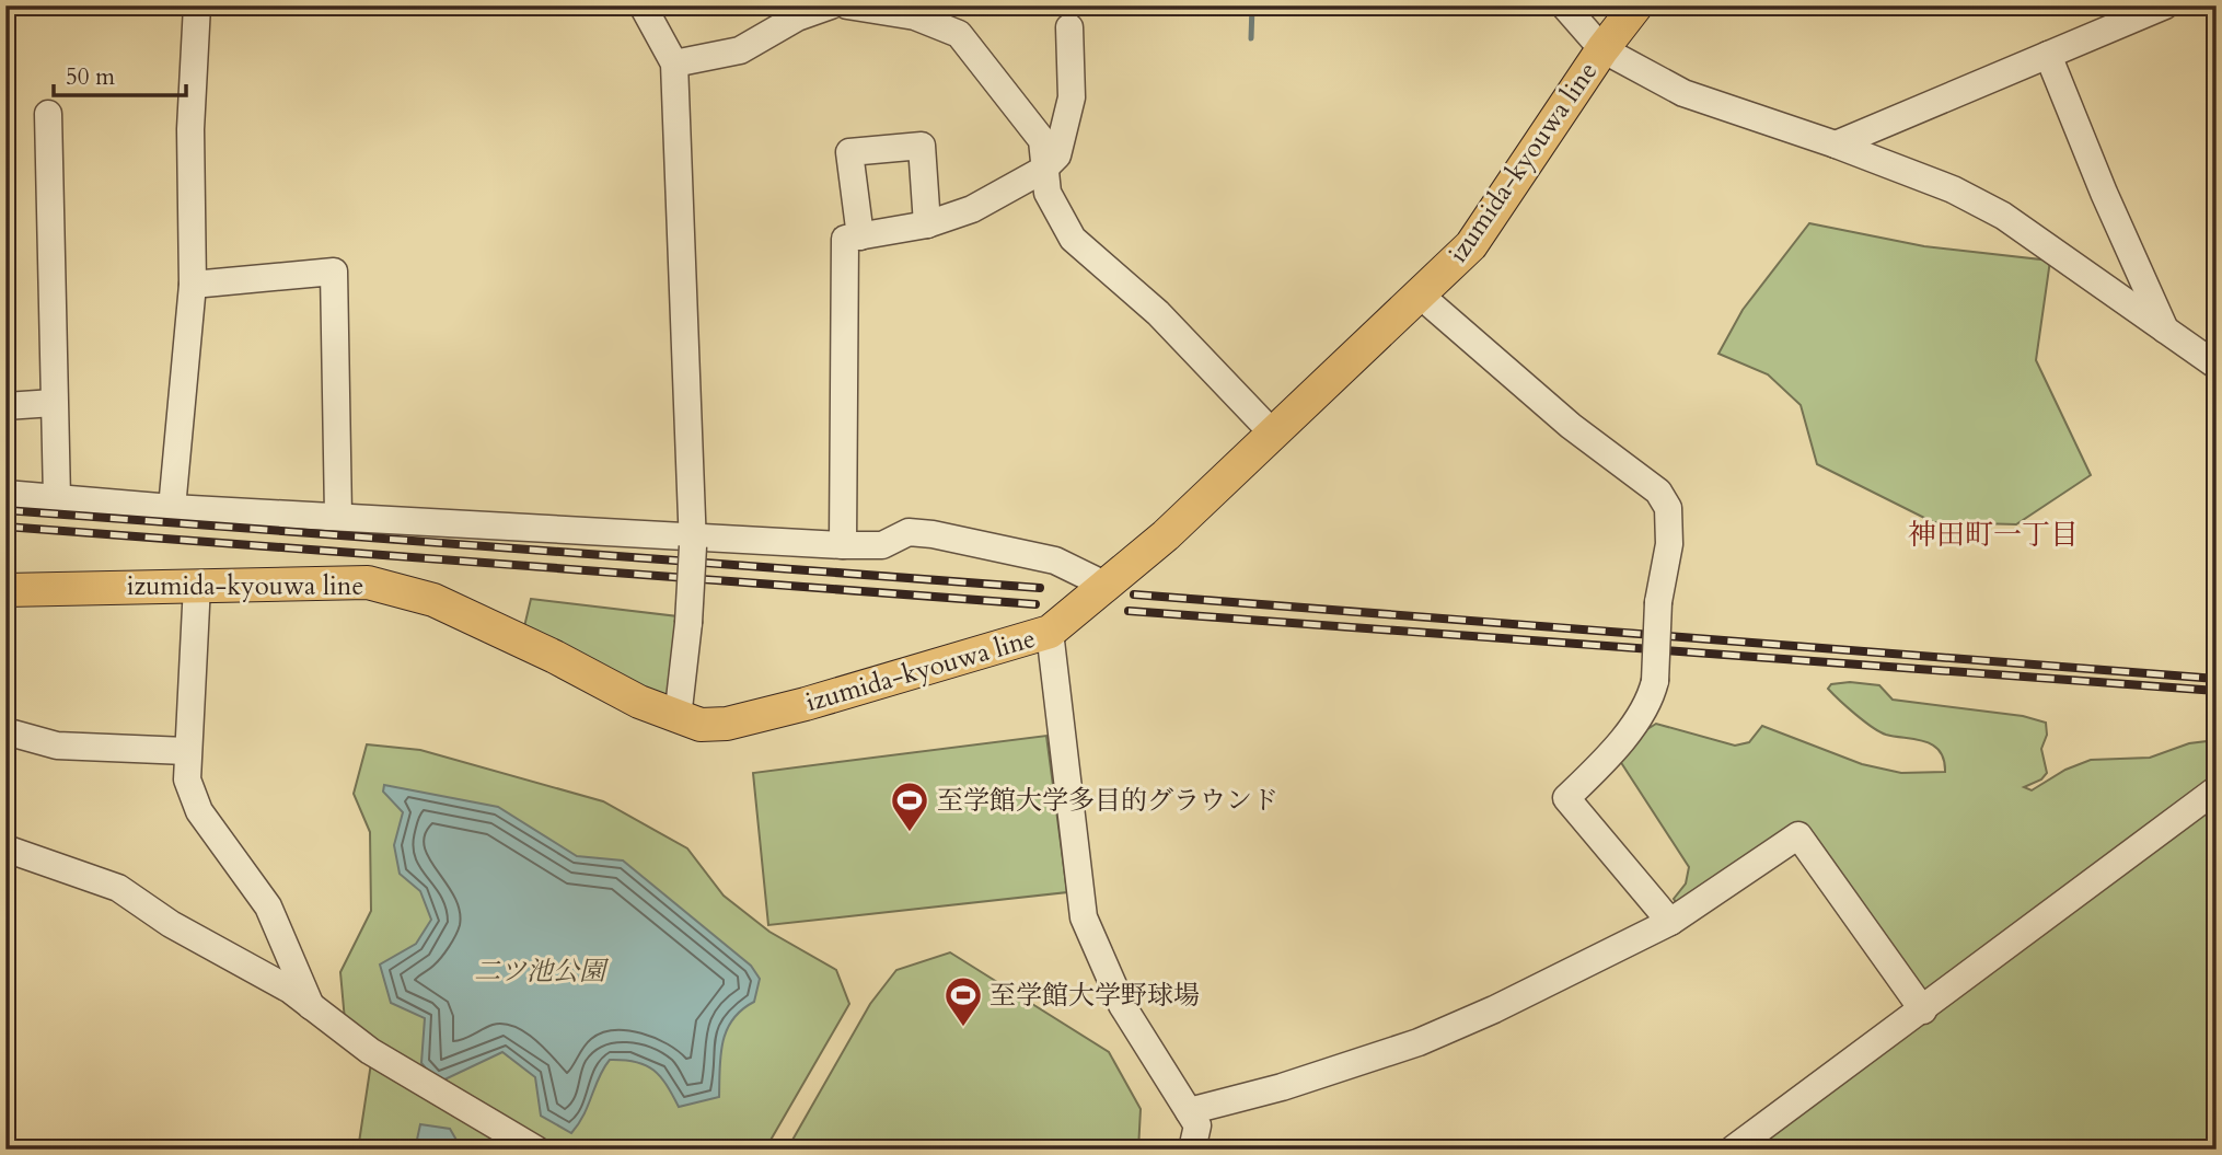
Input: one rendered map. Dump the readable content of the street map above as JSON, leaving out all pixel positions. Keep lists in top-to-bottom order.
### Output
{
  "streets": {
    "main road": ["izumida-kyouwa line"]
  },
  "districts": ["神田町一丁目"],
  "parks": ["二ツ池公園"],
  "places": {
    "sports": ["至学館大学多目的グラウンド", "至学館大学野球場"]
  },
  "scale_bar": "50 m"
}
